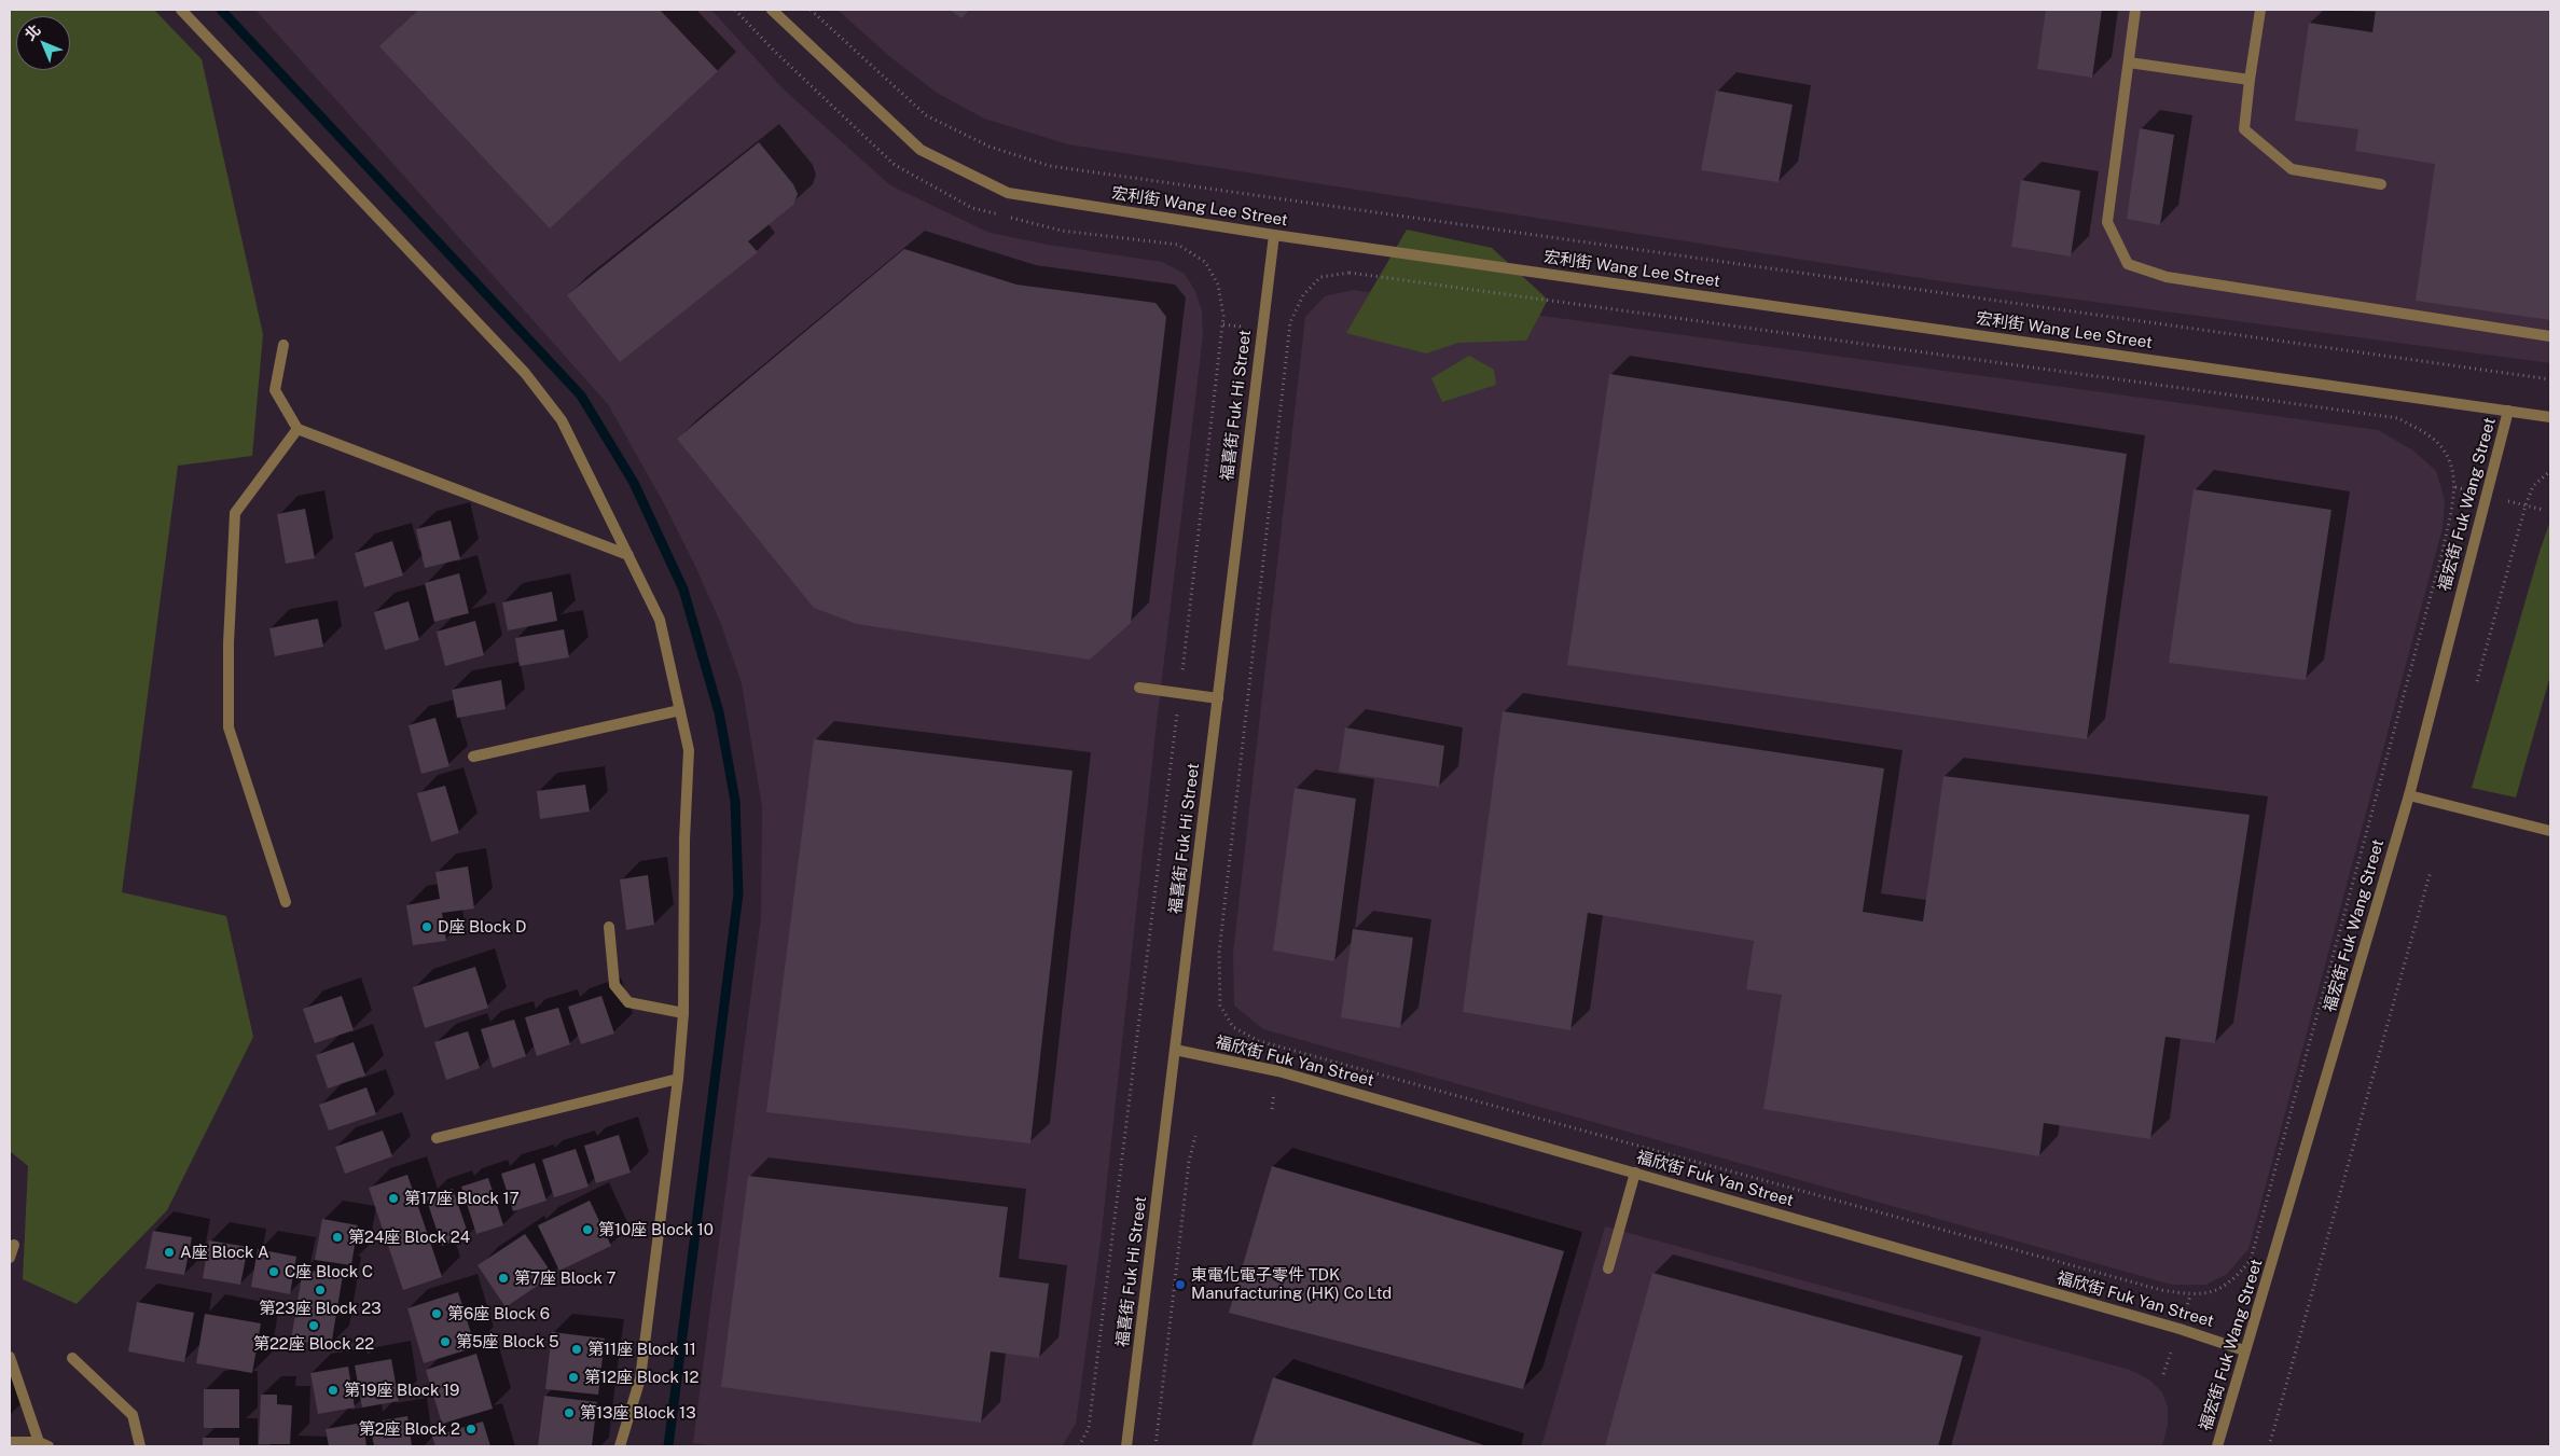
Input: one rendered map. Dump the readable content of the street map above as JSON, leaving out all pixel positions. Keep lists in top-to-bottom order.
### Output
{
  "streets": {
    "street": [
      "宏利街 Wang Lee Street",
      "福喜街 Fuk Hi Street",
      "福宏街 Fuk Wang Street",
      "福欣街 Fuk Yan Street"
    ]
  },
  "crossings": [
    ["宏利街 Wang Lee Street", "福喜街 Fuk Hi Street"],
    ["宏利街 Wang Lee Street", "福宏街 Fuk Wang Street"],
    ["福喜街 Fuk Hi Street", "福欣街 Fuk Yan Street"],
    ["福宏街 Fuk Wang Street", "福欣街 Fuk Yan Street"]
  ],
  "places": [
    "D座 Block D",
    "第17座 Block 17",
    "第10座 Block 10",
    "第24座 Block 24",
    "A座 Block A",
    "C座 Block C",
    "第7座 Block 7",
    "東電化電子零件 TDK Manufacturing (HK) Co Ltd",
    "第23座 Block 23",
    "第6座 Block 6",
    "第22座 Block 22",
    "第5座 Block 5",
    "第11座 Block 11",
    "第12座 Block 12",
    "第19座 Block 19",
    "第13座 Block 13",
    "第2座 Block 2"
  ],
  "north": "top left"
}
